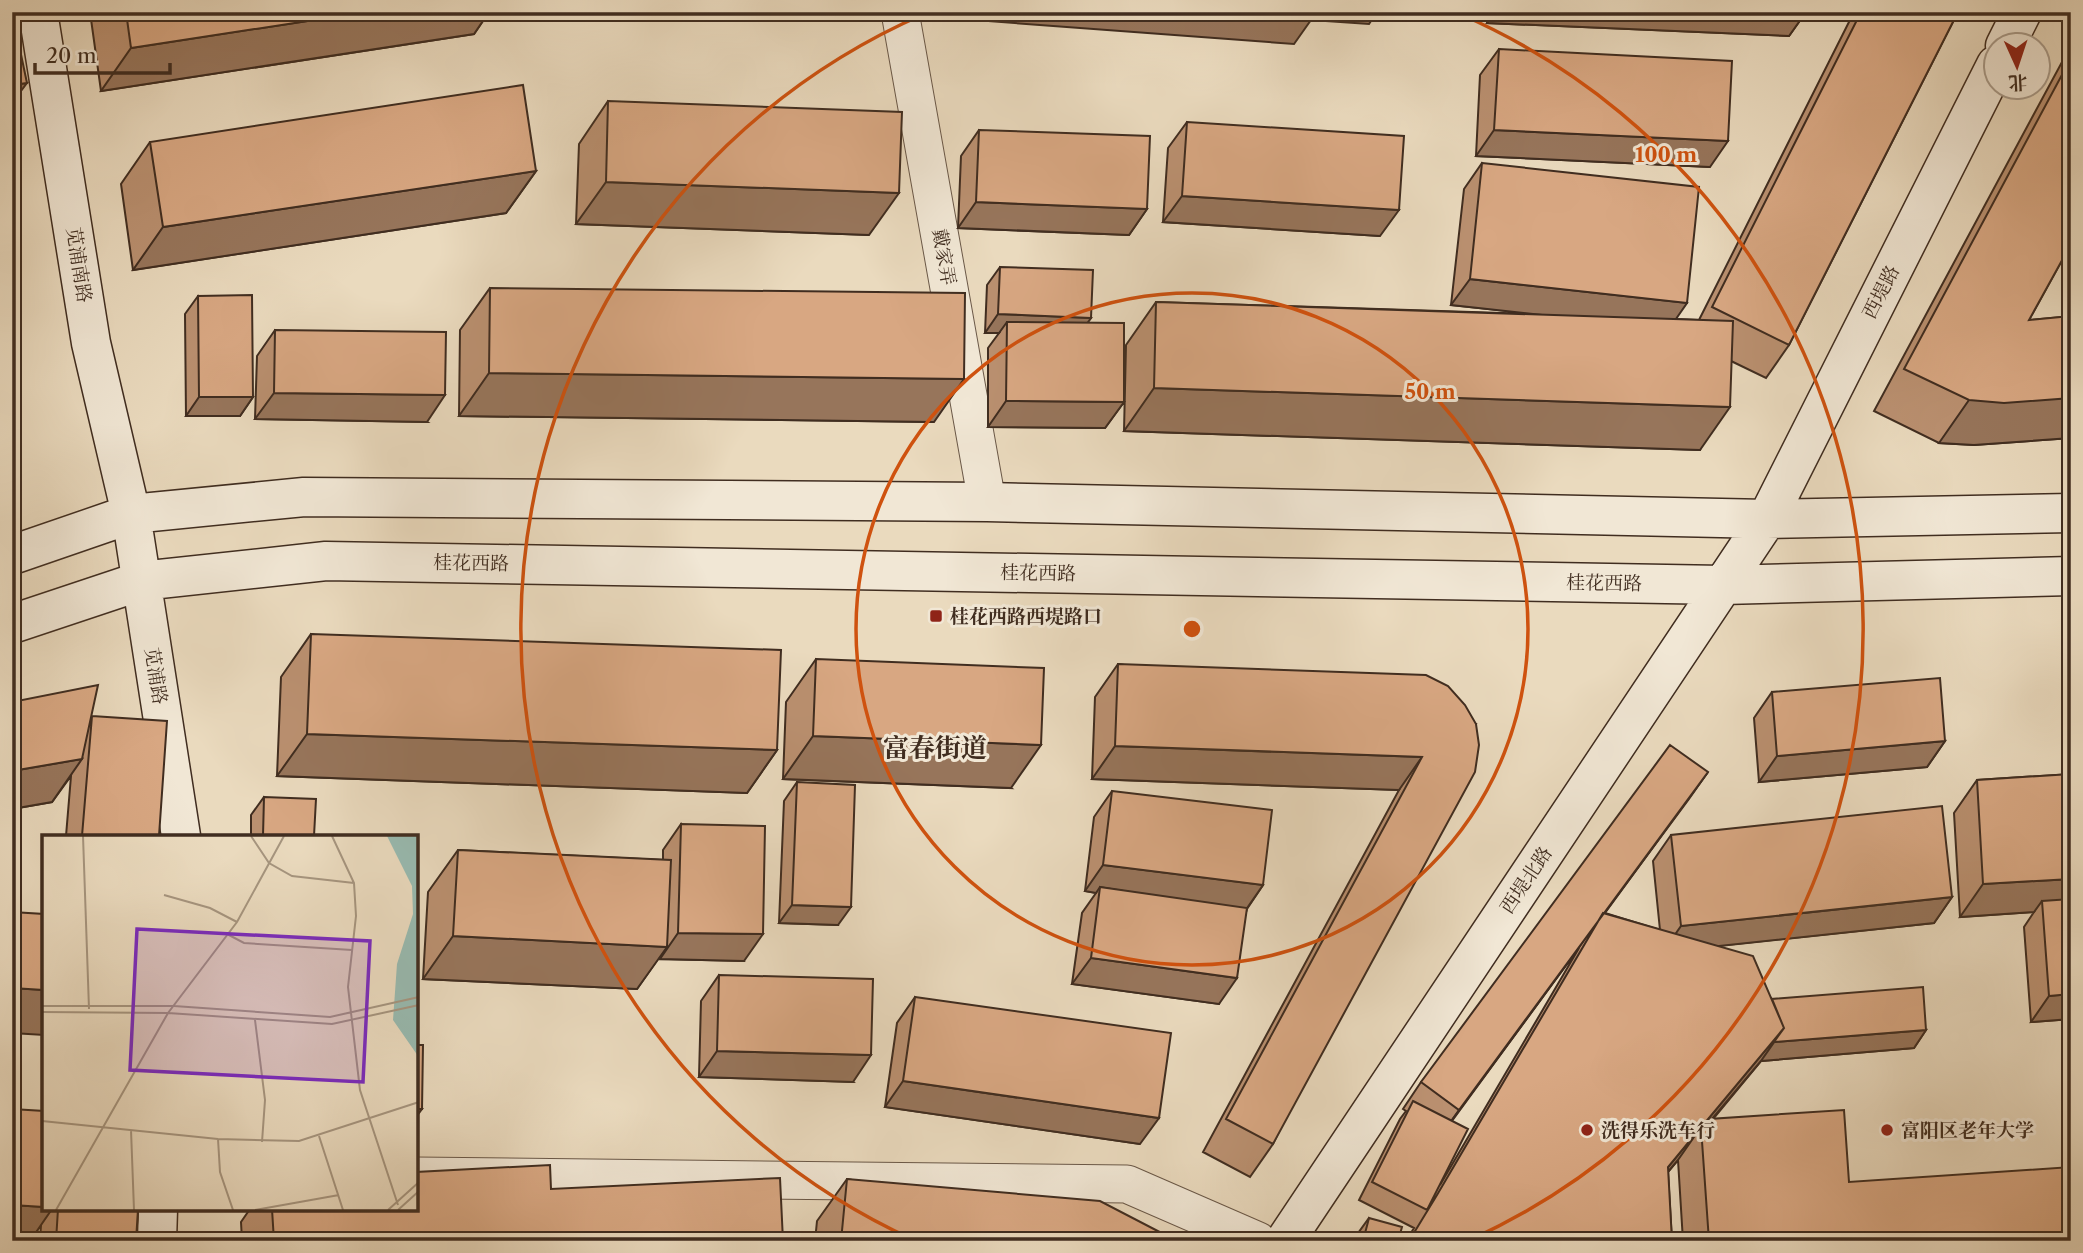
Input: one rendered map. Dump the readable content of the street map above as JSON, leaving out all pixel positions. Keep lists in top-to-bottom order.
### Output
{
  "streets": {
    "main road": [
      "苋浦南路",
      "西堤路",
      "桂花西路",
      "苋浦路",
      "西堤北路"
    ],
    "street": ["戴家弄"]
  },
  "crossings": [
    ["苋浦南路", "苋浦路"],
    ["西堤路", "西堤北路"],
    ["桂花西路", "苋浦路"],
    ["桂花西路", "西堤北路"]
  ],
  "districts": ["富春街道"],
  "places": {
    "transit": ["桂花西路西堤路口"],
    "other": ["洗得乐洗车行", "富阳区老年大学"]
  },
  "scale_bar": "20 m",
  "north": "bottom",
  "rings": ["100 m", "50 m"]
}
